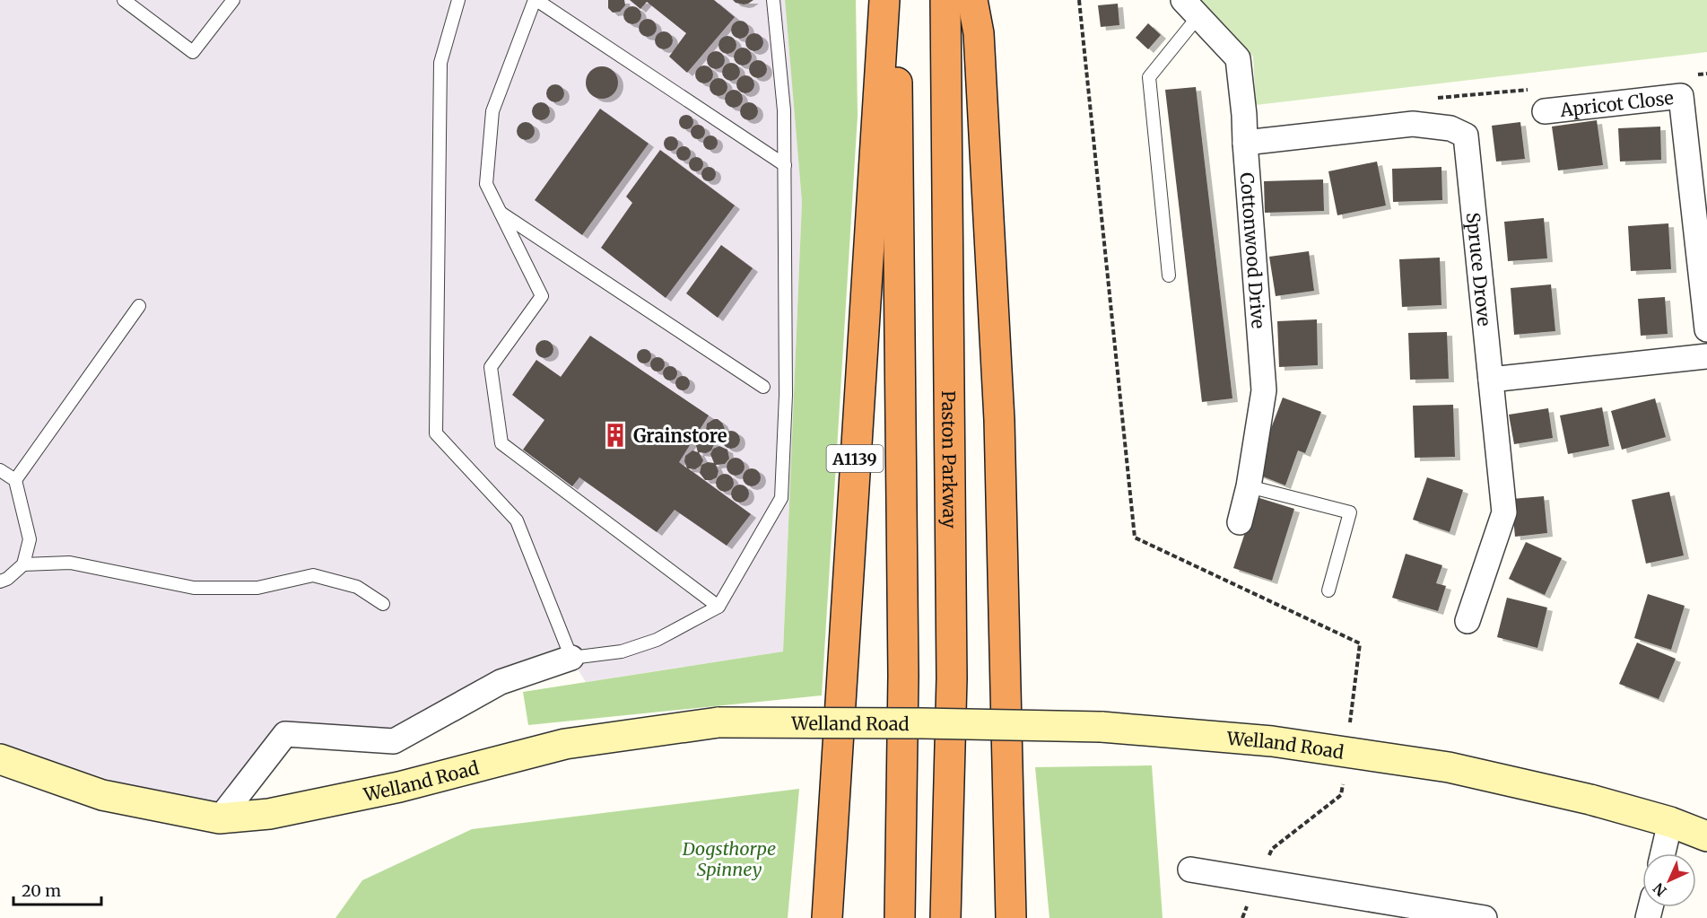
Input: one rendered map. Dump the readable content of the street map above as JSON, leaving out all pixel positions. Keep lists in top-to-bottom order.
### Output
{
  "streets": {
    "highway": ["A1139", "Paston Parkway"],
    "street": [
      "Apricot Close",
      "Cottonwood Drive",
      "Spruce Drove",
      "Welland Road"
    ]
  },
  "crossings": [
    ["Cottonwood Drive", "Spruce Drove"]
  ],
  "parks": ["Dogsthorpe Spinney"],
  "places": {
    "building": ["Grainstore"]
  },
  "scale_bar": "20 m",
  "north": "bottom left"
}
